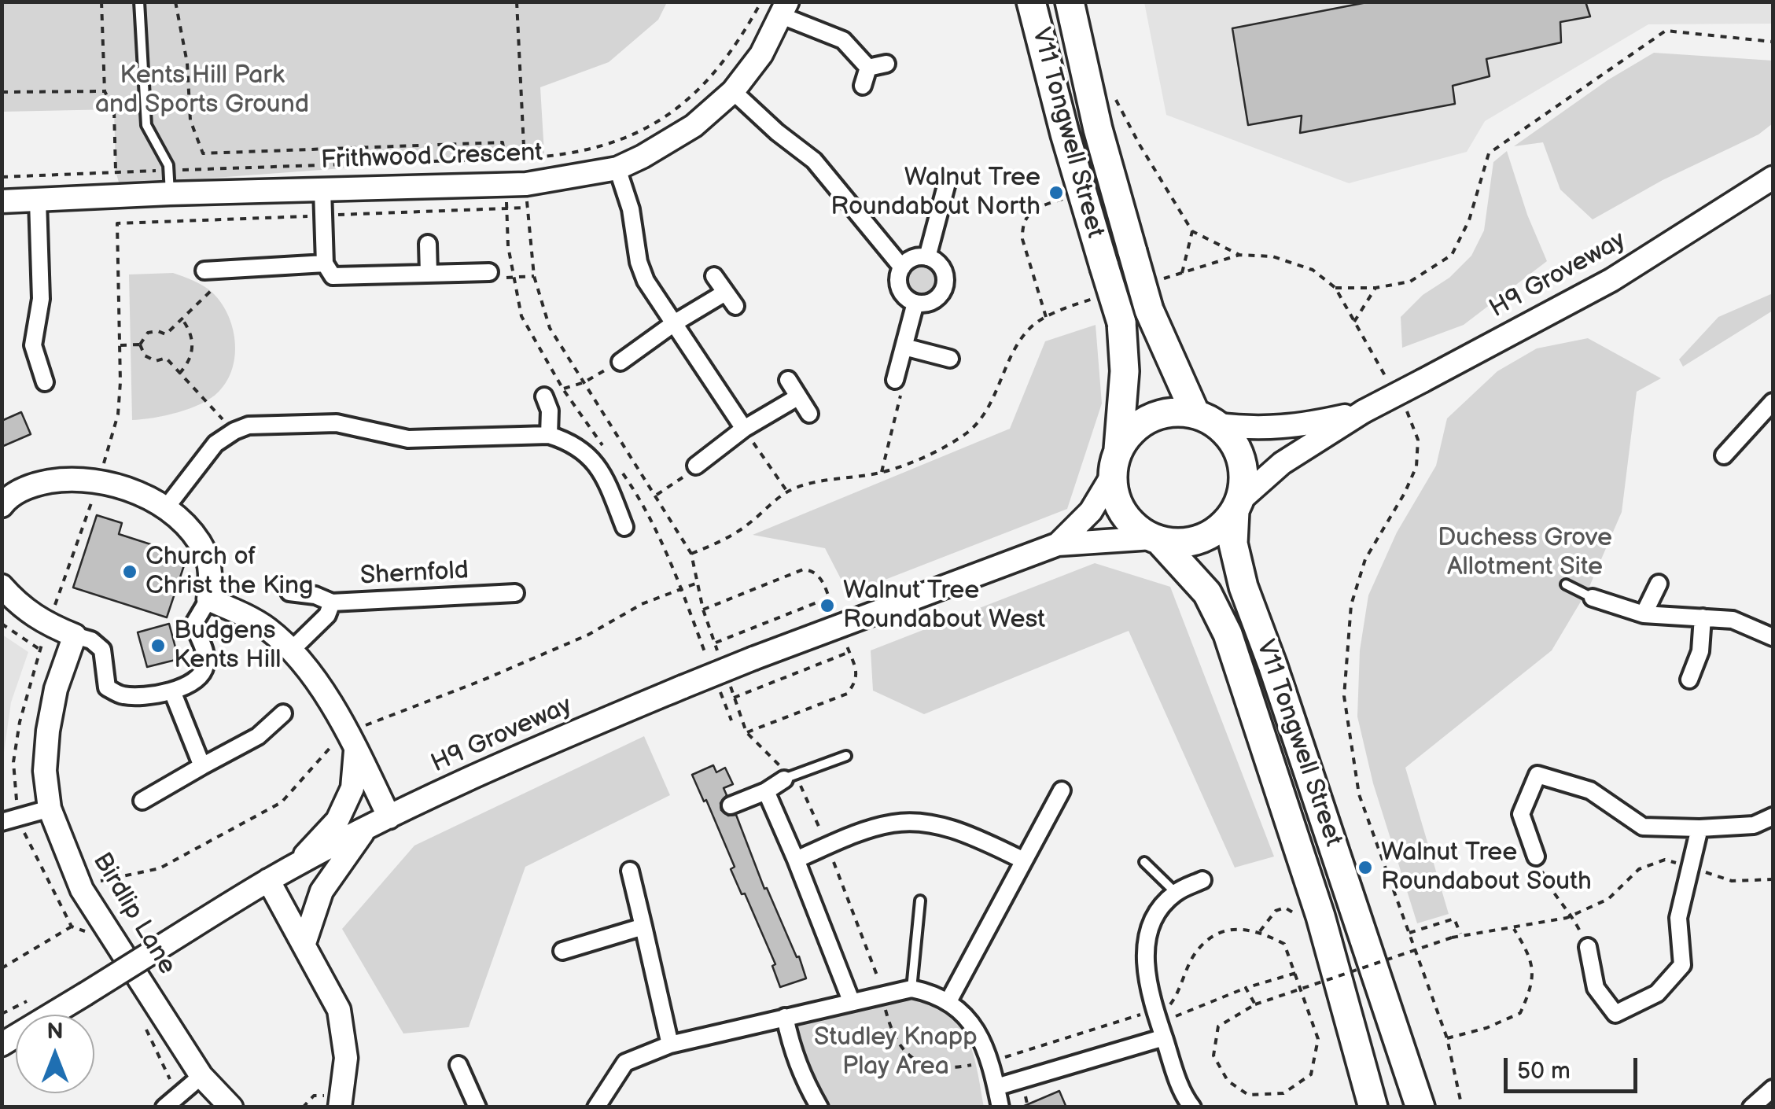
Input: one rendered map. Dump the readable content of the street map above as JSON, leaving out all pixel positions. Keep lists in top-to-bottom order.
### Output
{
  "streets": {
    "highway": ["V11 Tongwell Street"],
    "street": [
      "Frithwood Crescent",
      "H9 Groveway",
      "Shernfold",
      "Birdlip Lane"
    ]
  },
  "crossings": [
    ["V11 Tongwell Street", "H9 Groveway"]
  ],
  "parks": ["Kents Hill Park and Sports Ground", "Duchess Grove Allotment Site", "Studley Knapp Play Area"],
  "places": [
    "Walnut Tree Roundabout North",
    "Church of Christ the King",
    "Walnut Tree Roundabout West",
    "Budgens Kents Hill",
    "Walnut Tree Roundabout South"
  ],
  "scale_bar": "50 m",
  "north": "top"
}
